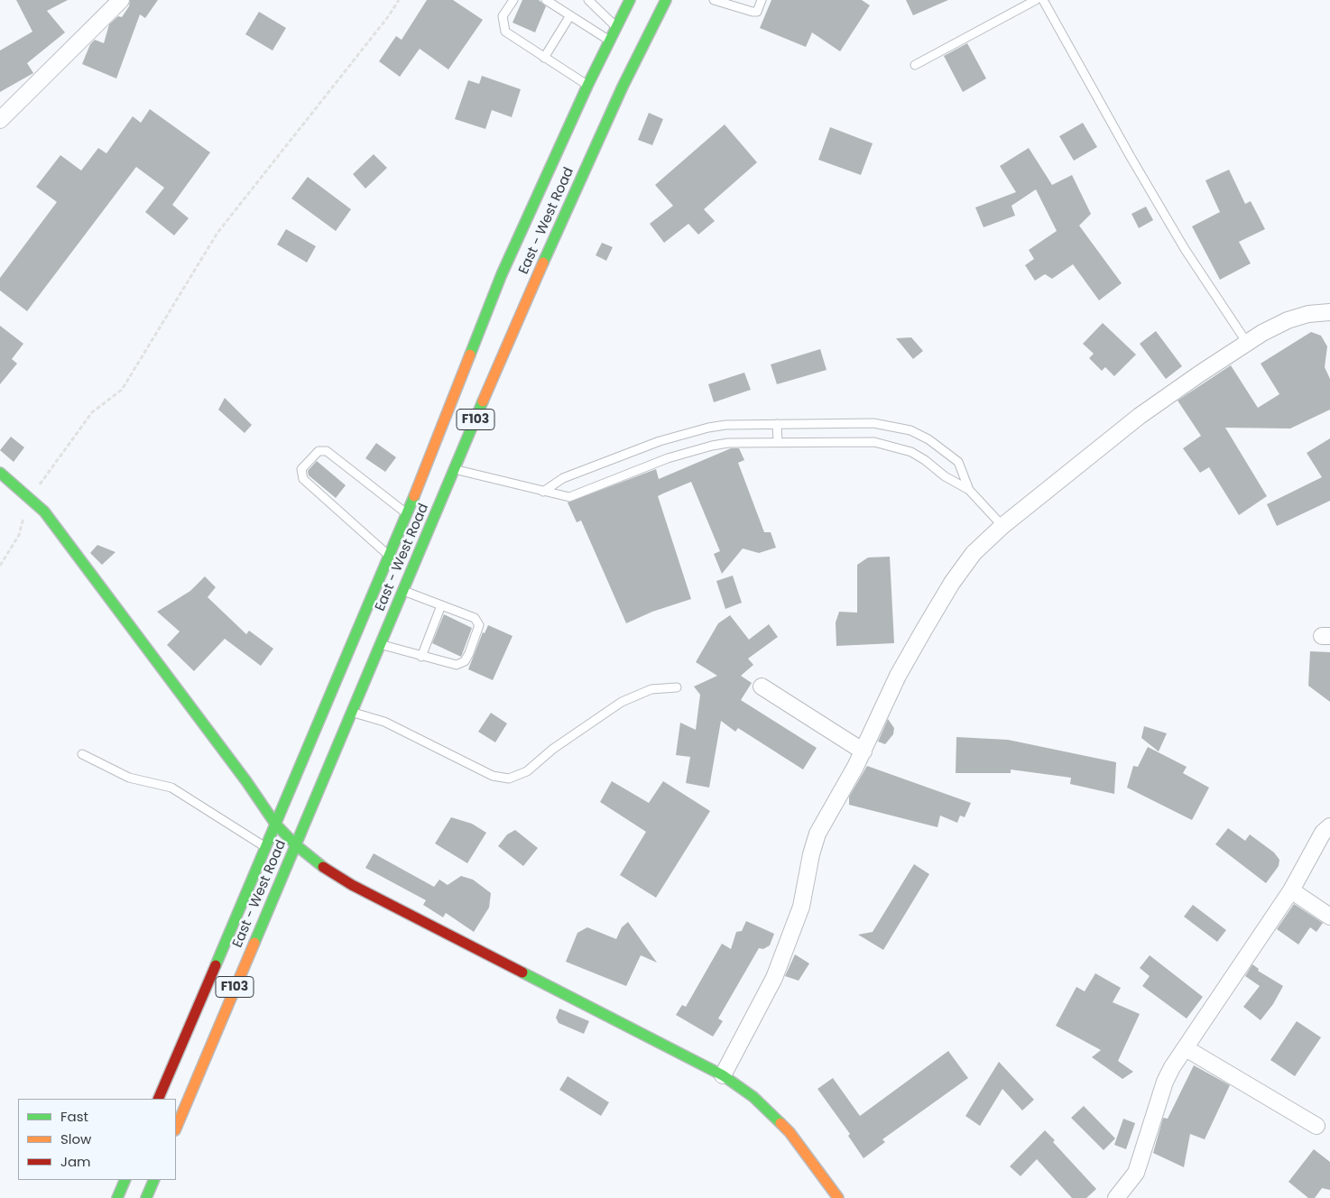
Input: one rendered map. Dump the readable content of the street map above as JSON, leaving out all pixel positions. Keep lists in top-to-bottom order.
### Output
{
  "streets": {
    "main road": ["East - West Road", "F103"]
  },
  "legend": ["Fast", "Slow", "Jam"]
}
